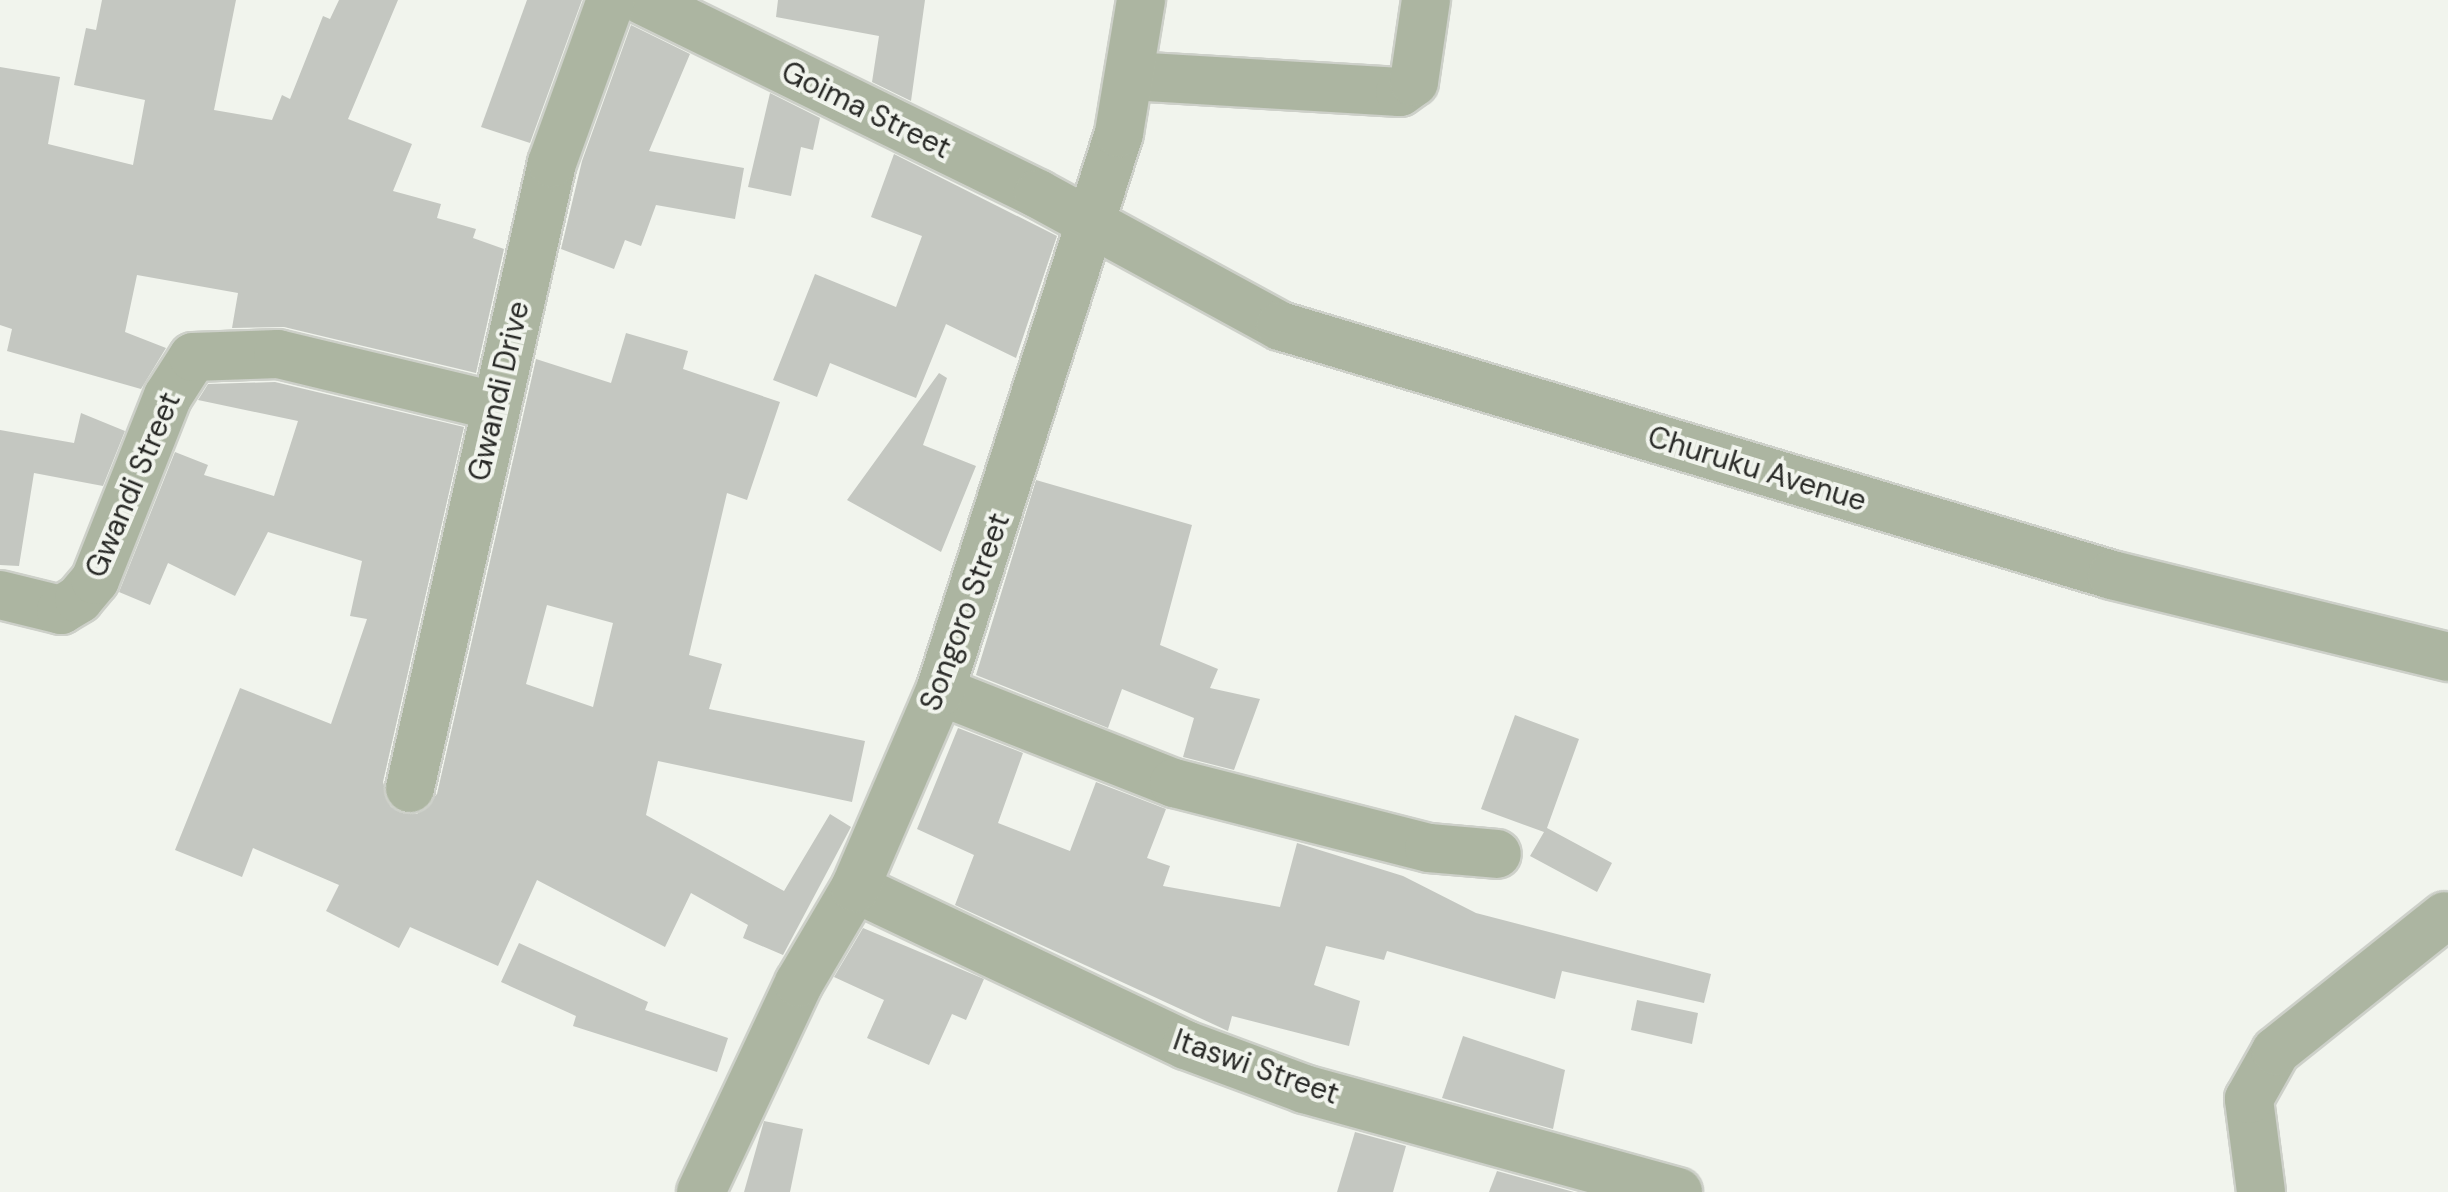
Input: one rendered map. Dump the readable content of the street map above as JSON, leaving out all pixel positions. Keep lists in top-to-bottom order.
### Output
{
  "streets": {
    "street": [
      "Goima Street",
      "Gwandi Drive",
      "Churuku Avenue",
      "Gwandi Street",
      "Songoro Street",
      "Itaswi Street"
    ]
  },
  "crossings": [
    ["Goima Street", "Churuku Avenue"],
    ["Goima Street", "Songoro Street"],
    ["Gwandi Drive", "Gwandi Street"],
    ["Churuku Avenue", "Songoro Street"],
    ["Songoro Street", "Itaswi Street"]
  ]
}
